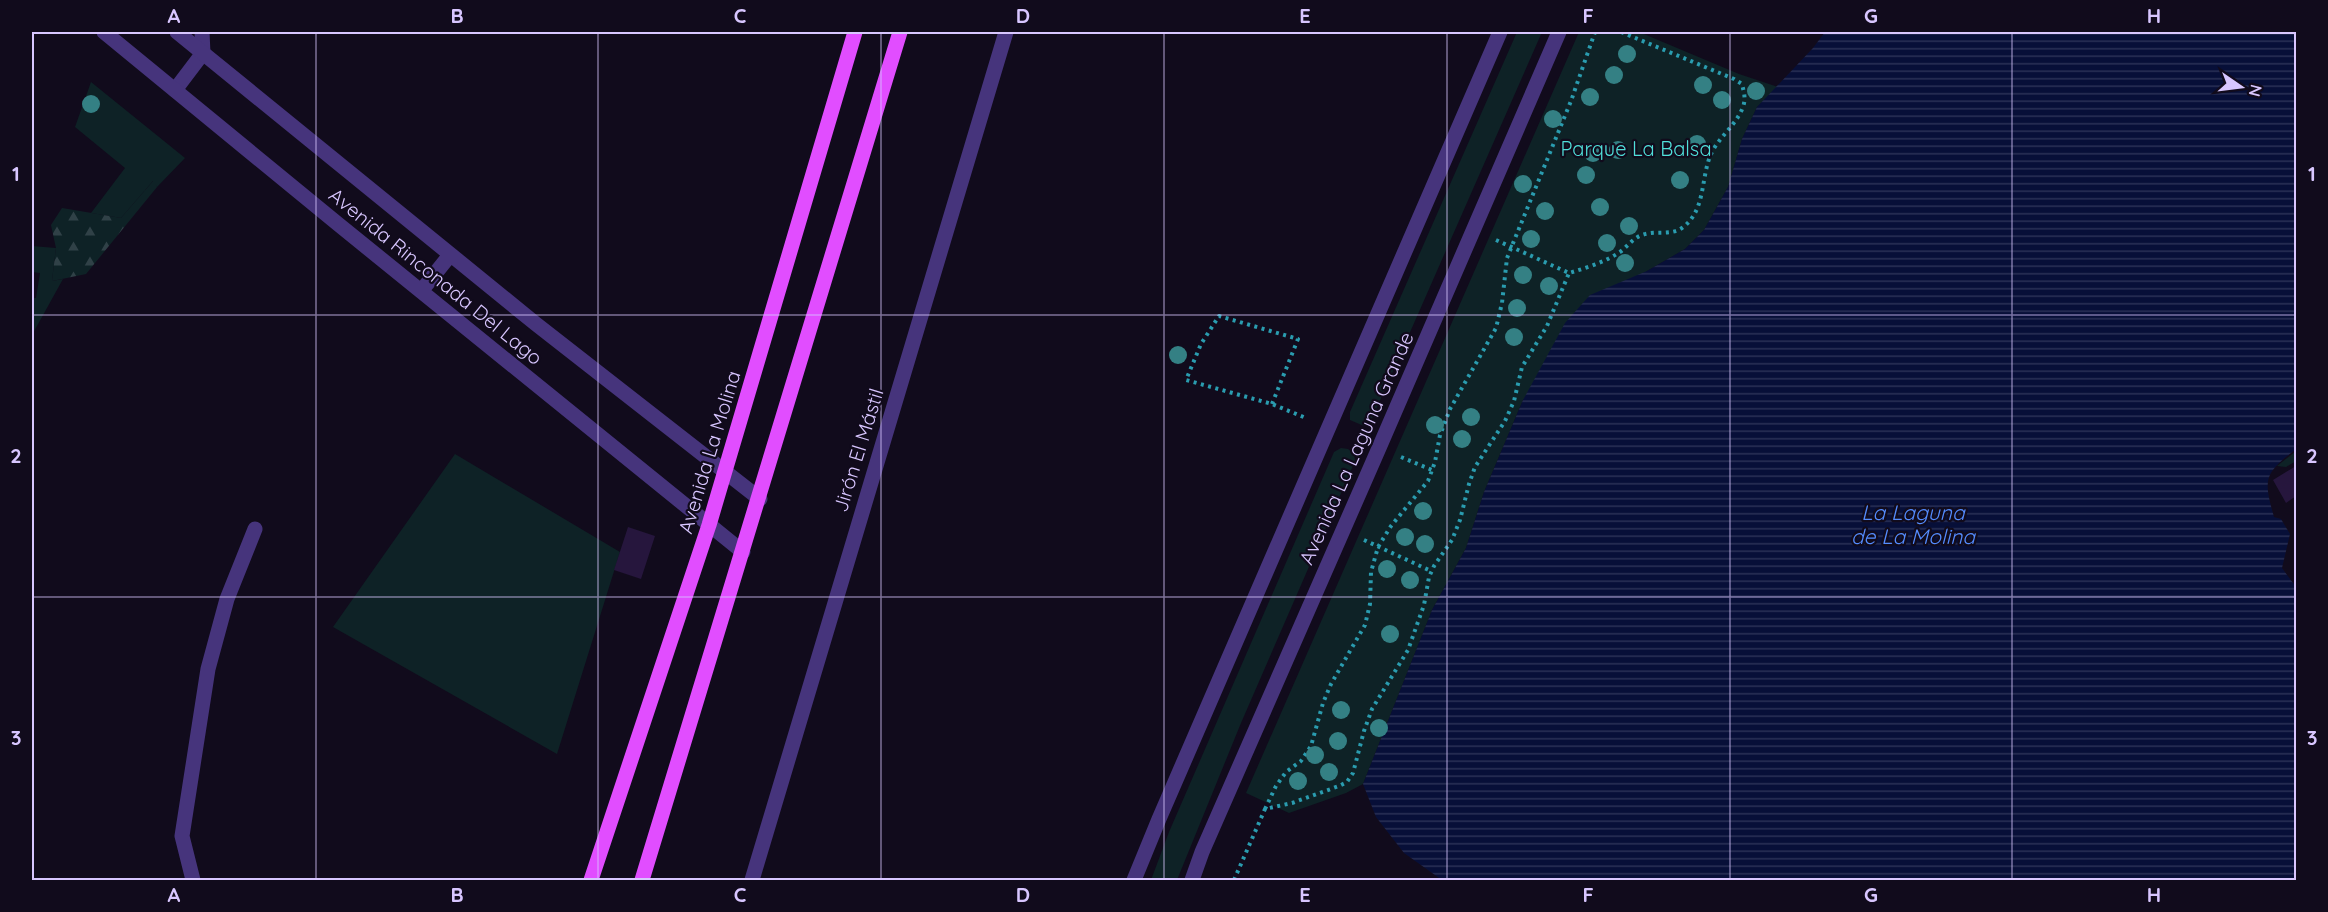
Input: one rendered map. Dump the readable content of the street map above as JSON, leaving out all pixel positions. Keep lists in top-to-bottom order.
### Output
{
  "streets": {
    "main road": ["Avenida La Molina"],
    "street": ["Avenida Rinconada Del Lago", "Avenida La Laguna Grande", "Jirón El Mástil"]
  },
  "crossings": [
    ["Avenida Rinconada Del Lago", "Avenida La Molina"]
  ],
  "water": ["La Laguna de La Molina"],
  "parks": ["Parque La Balsa"],
  "north": "right",
  "grid": {
    "columns": [
      "A",
      "B",
      "C",
      "D",
      "E",
      "F",
      "G",
      "H"
    ],
    "rows": ["1", "2", "3"]
  }
}
